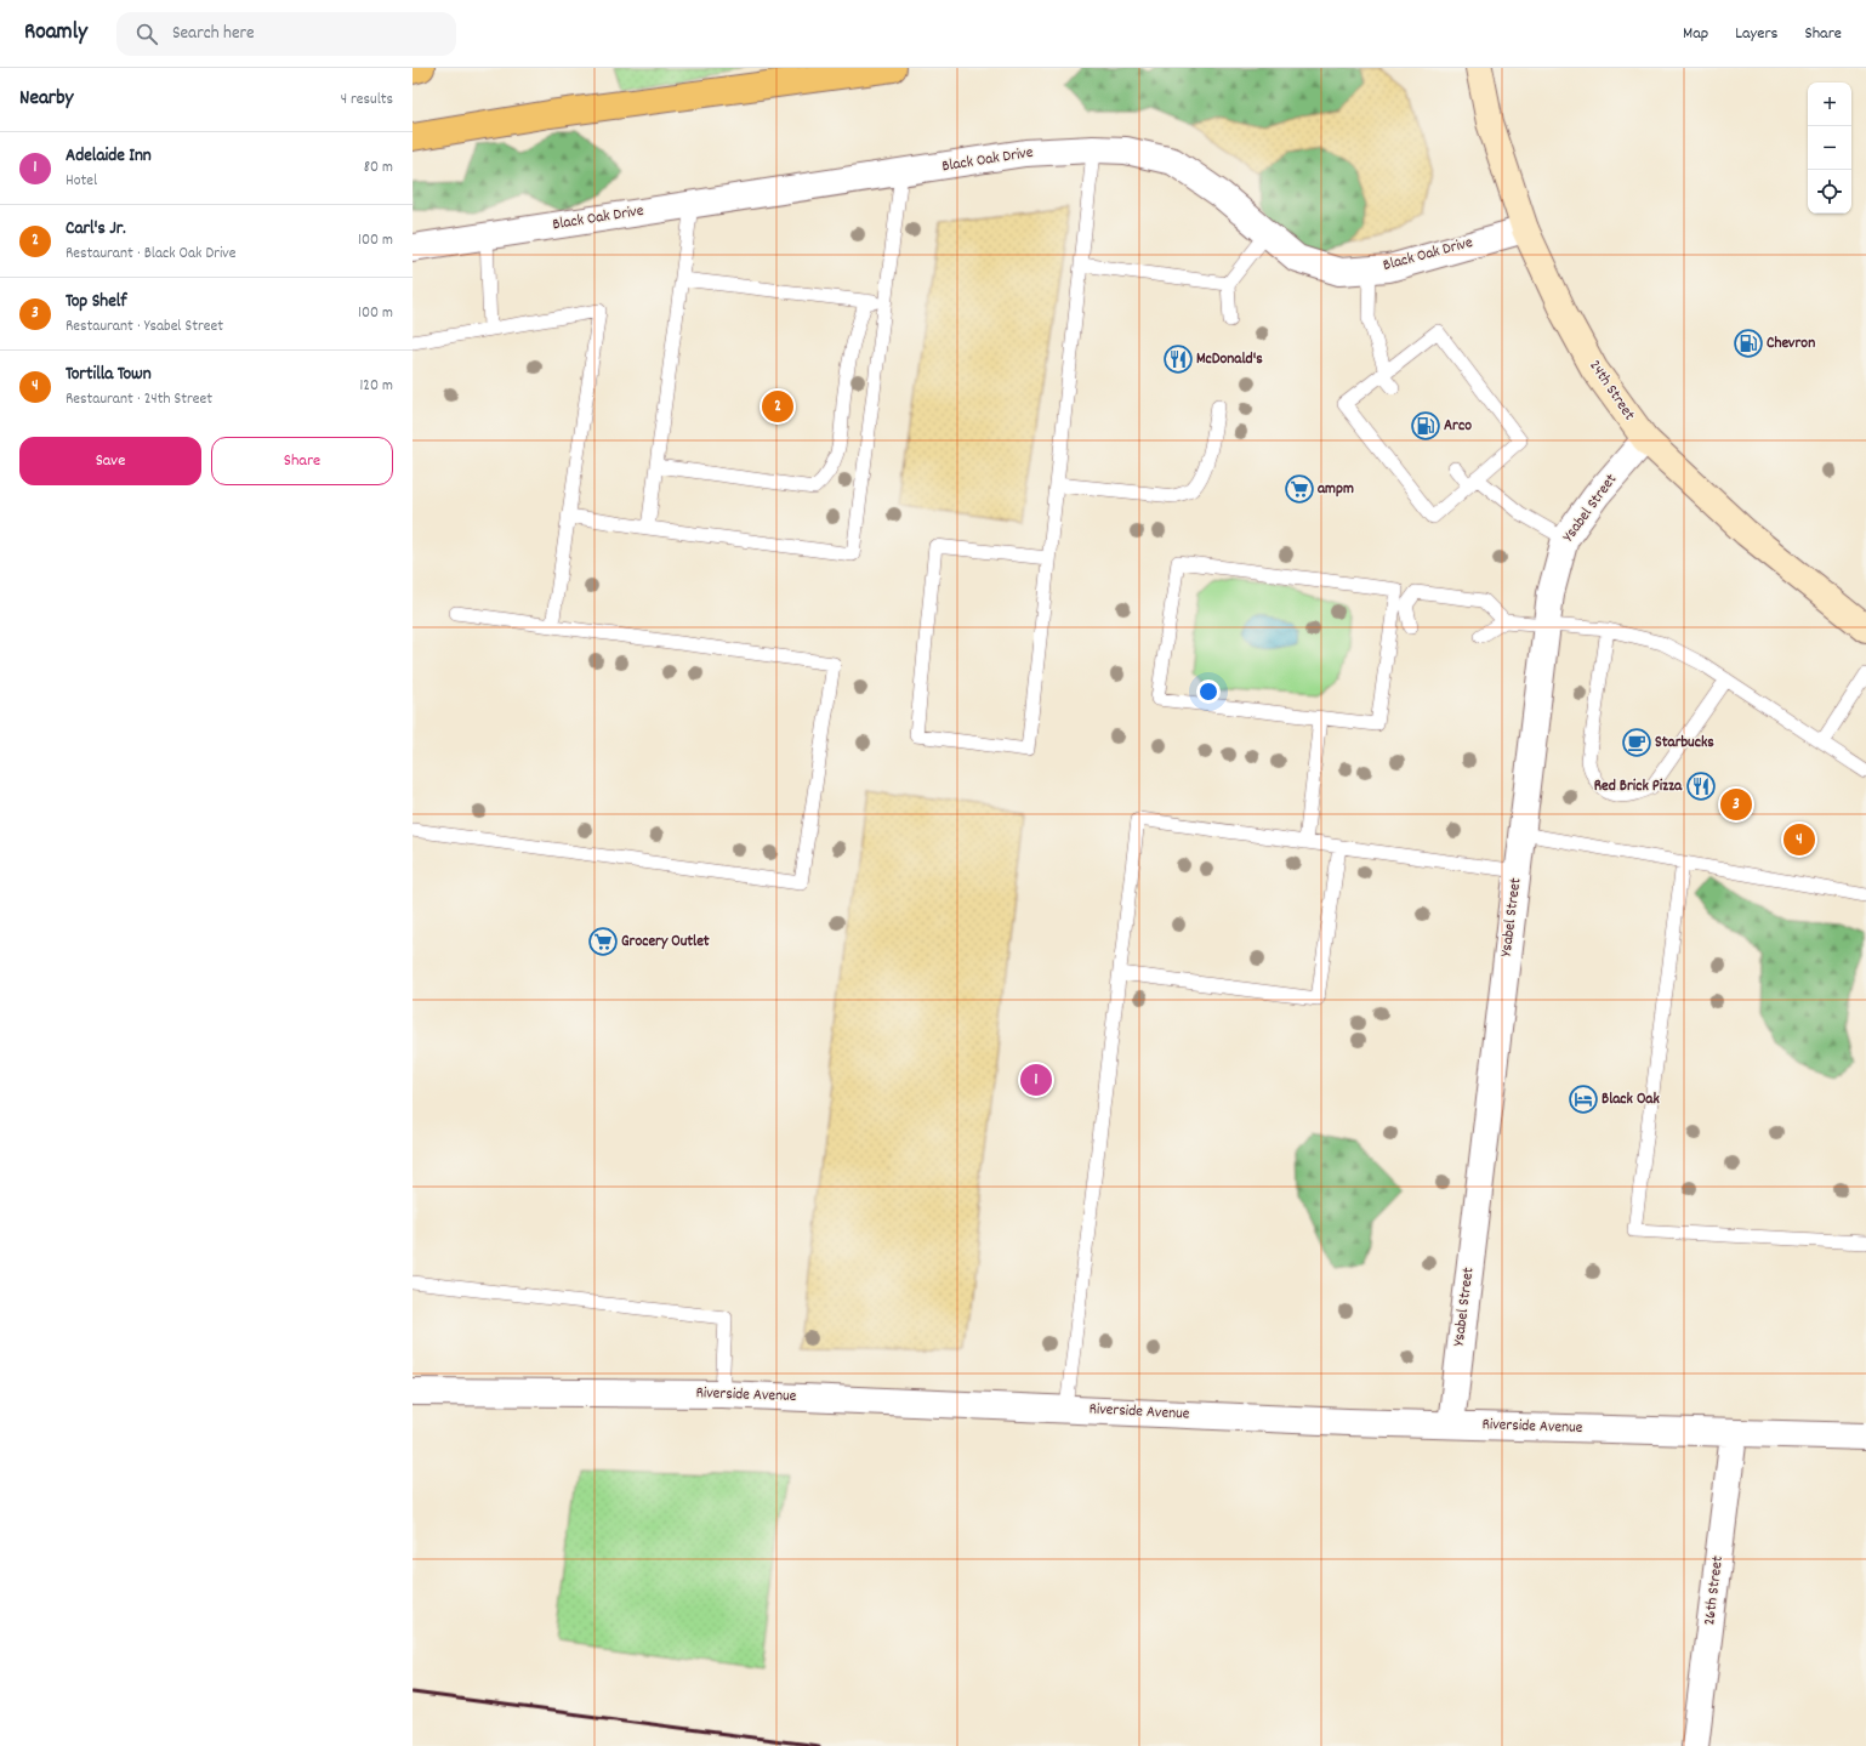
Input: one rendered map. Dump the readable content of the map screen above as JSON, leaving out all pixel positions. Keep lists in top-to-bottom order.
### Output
{
  "streets": {
    "main road": ["24th Street"],
    "street": [
      "Black Oak Drive",
      "Ysabel Street",
      "Riverside Avenue",
      "26th Street"
    ]
  },
  "crossings": [
    ["Black Oak Drive", "24th Street"],
    ["24th Street", "Ysabel Street"],
    ["Ysabel Street", "Riverside Avenue"],
    ["Riverside Avenue", "26th Street"]
  ],
  "places": {
    "fuel station": ["Chevron", "Arco"],
    "restaurant": ["McDonald's", "Red Brick Pizza"],
    "supermarket": ["ampm", "Grocery Outlet"],
    "cafe": ["Starbucks"],
    "hotel": ["Black Oak"]
  },
  "page": {
    "header": "Roamly",
    "search": "Search here",
    "nav": ["Map", "Layers", "Share"],
    "heading": ["Nearby", "4 results"],
    "map_buttons": ["+", "−"],
    "list": [
      {
        "mark": "1",
        "name": "Adelaide Inn",
        "note": "Hotel",
        "value": "80 m"
      },
      {
        "mark": "2",
        "name": "Carl's Jr.",
        "note": "Restaurant · Black Oak Drive",
        "value": "100 m"
      },
      {
        "mark": "3",
        "name": "Top Shelf",
        "note": "Restaurant · Ysabel Street",
        "value": "100 m"
      },
      {
        "mark": "4",
        "name": "Tortilla Town",
        "note": "Restaurant · 24th Street",
        "value": "120 m"
      }
    ],
    "pins": [
      "2",
      "3",
      "4",
      "1"
    ],
    "buttons": ["Save", "Share"]
  }
}
